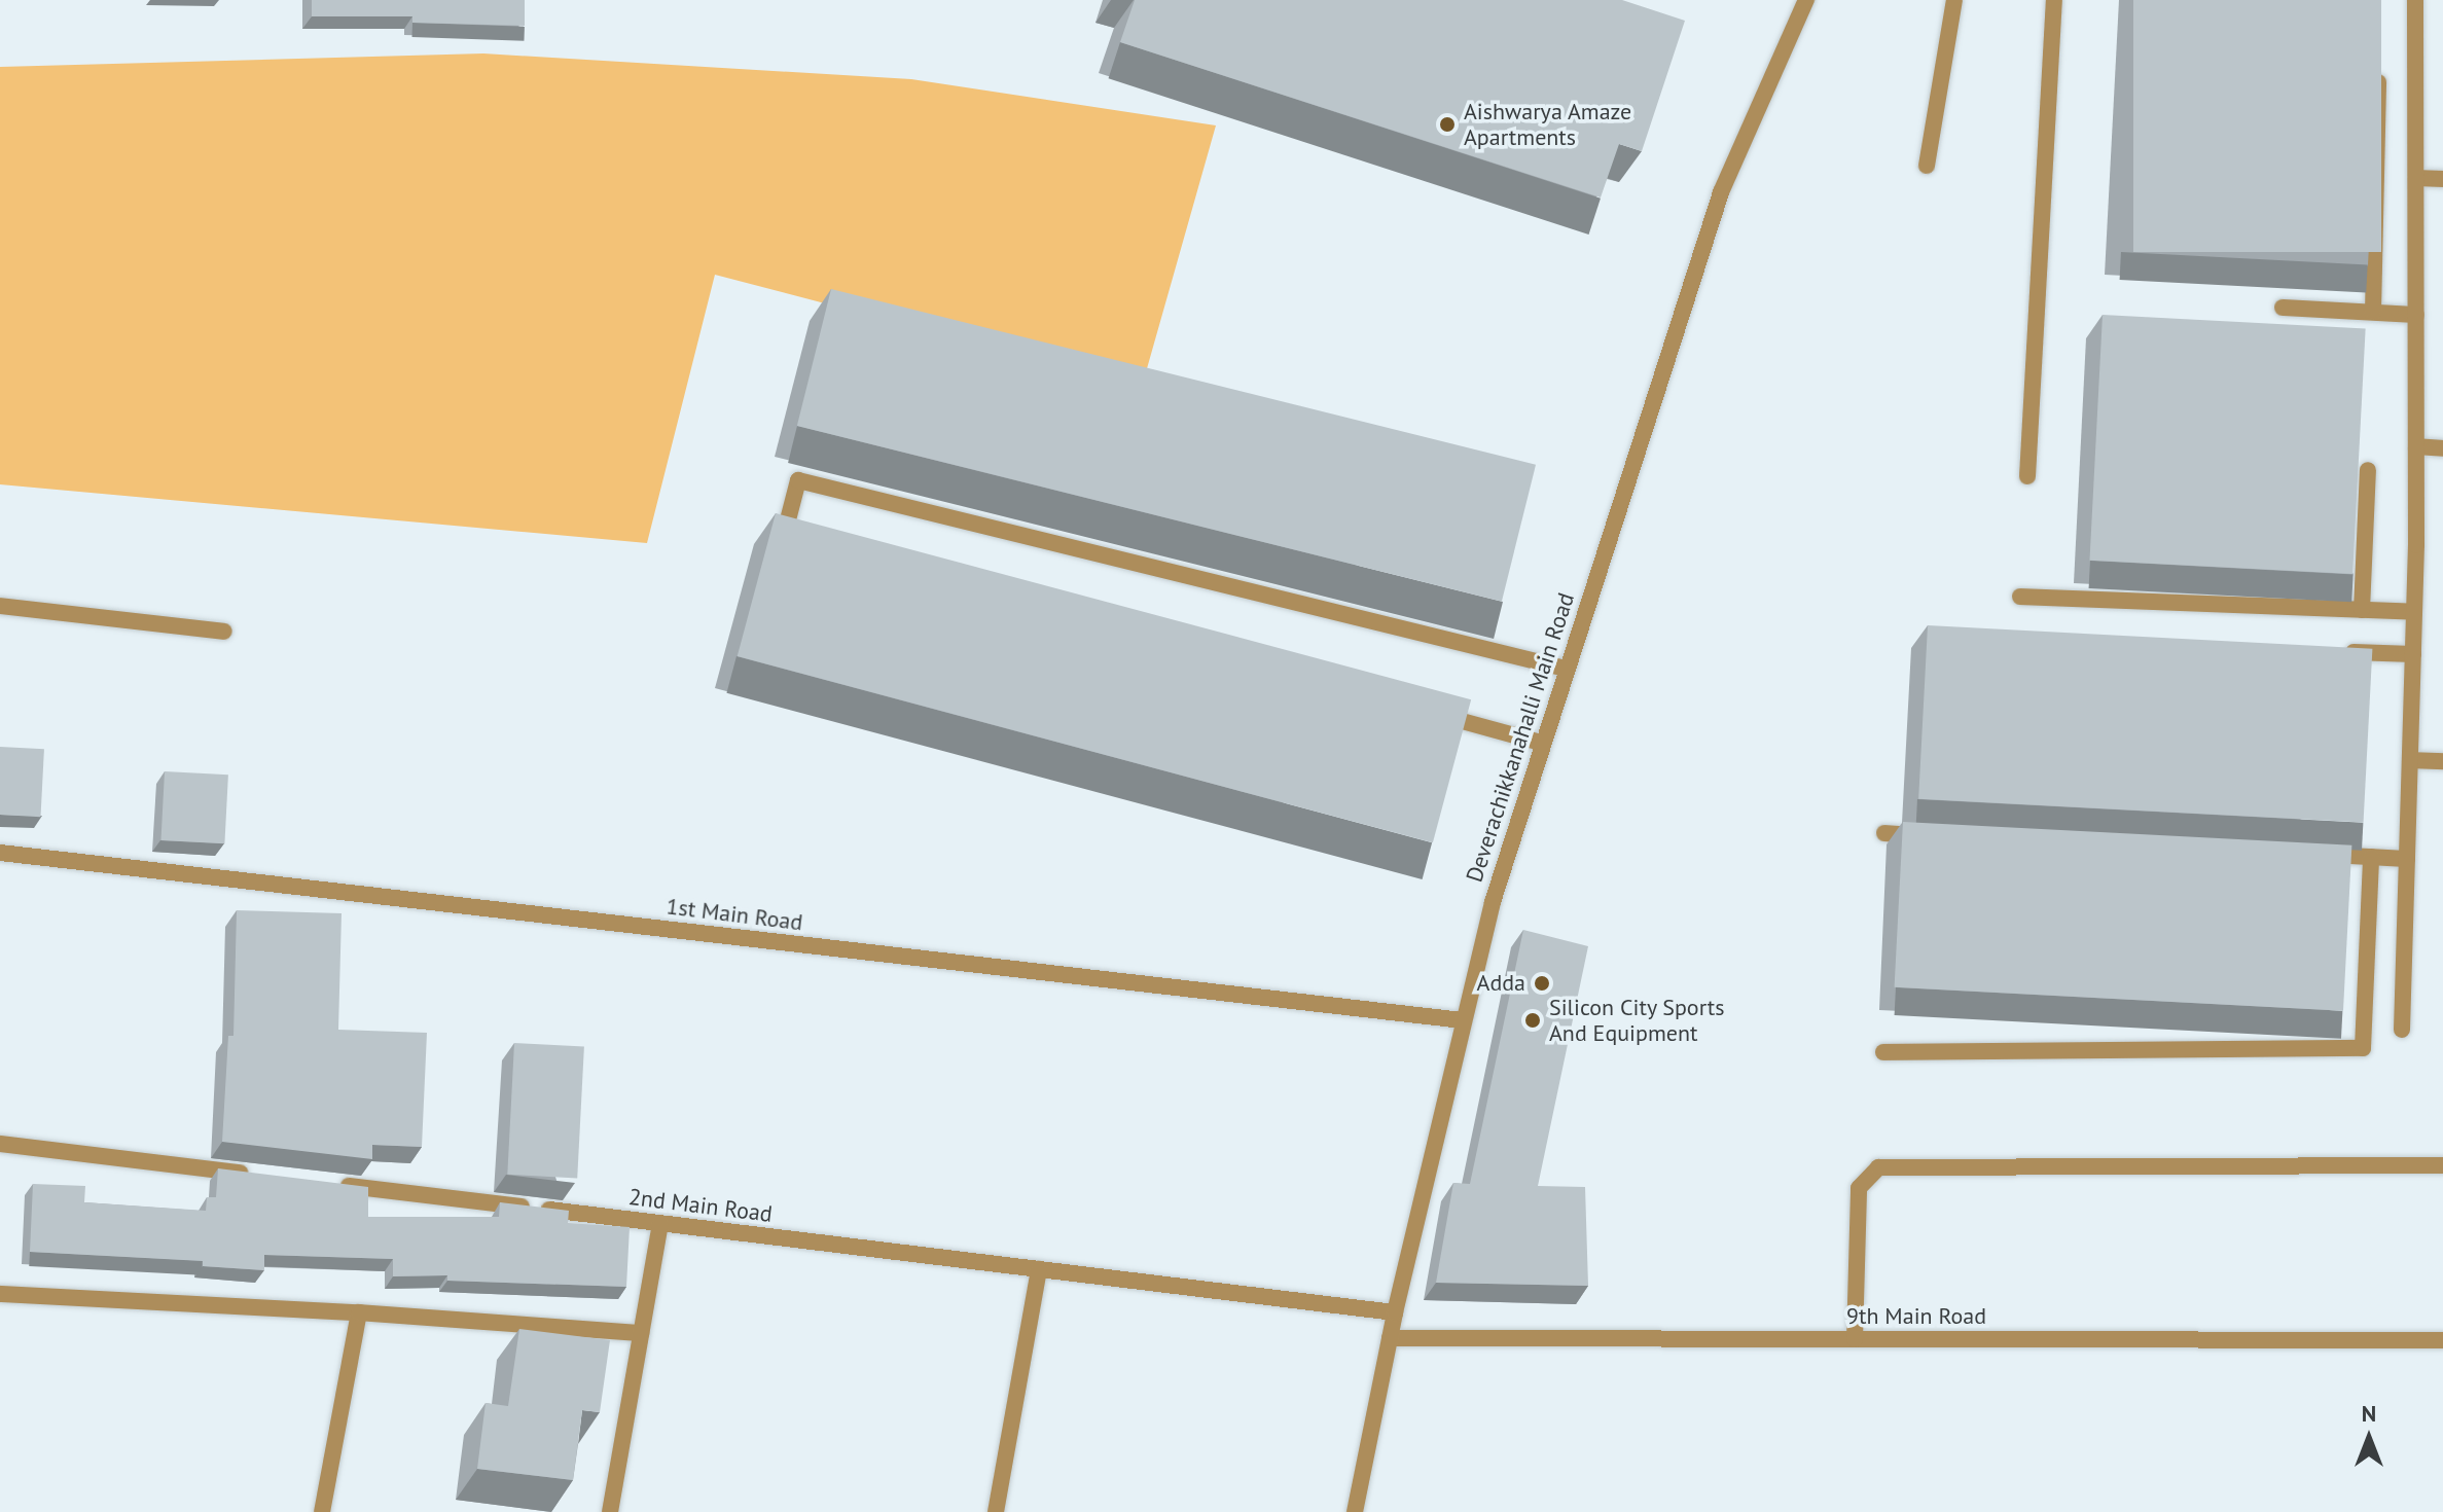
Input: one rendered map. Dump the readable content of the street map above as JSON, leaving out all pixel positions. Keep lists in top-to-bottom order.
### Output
{
  "streets": {
    "street": [
      "Deverachikkanahalli Main Road",
      "1st Main Road",
      "2nd Main Road",
      "9th Main Road"
    ]
  },
  "crossings": [
    ["Deverachikkanahalli Main Road", "1st Main Road"],
    ["Deverachikkanahalli Main Road", "2nd Main Road"],
    ["Deverachikkanahalli Main Road", "9th Main Road"]
  ],
  "places": ["Aishwarya Amaze Apartments", "Adda", "Silicon City Sports And Equipment"],
  "north": "top"
}
